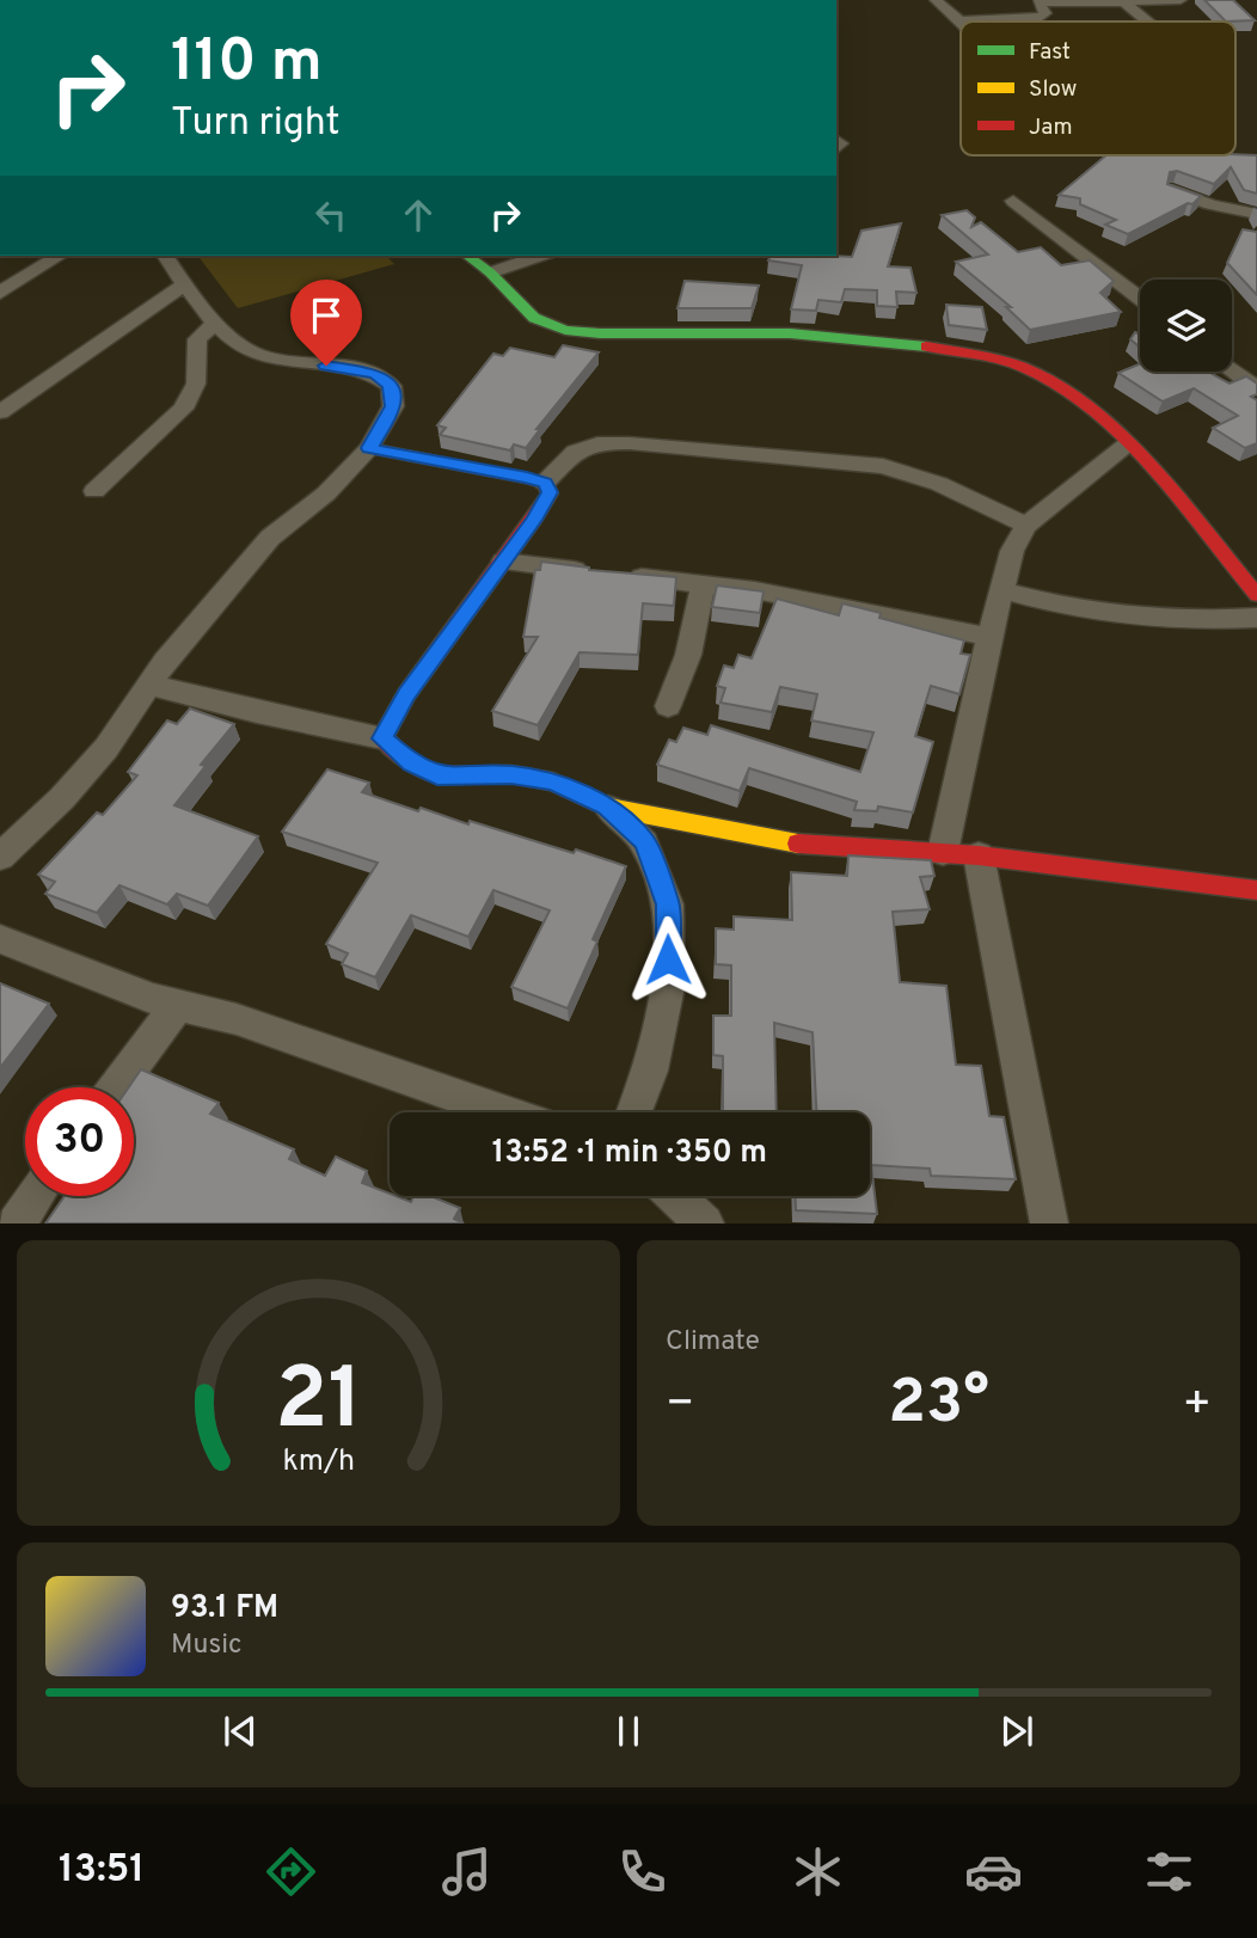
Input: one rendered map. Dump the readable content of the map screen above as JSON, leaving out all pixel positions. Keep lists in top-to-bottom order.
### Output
{
  "legend": ["Fast", "Slow", "Jam"],
  "page": {
    "turn": ["110 m", "Turn right"],
    "limit": "30",
    "trip": "13:52 · 1 min · 350 m",
    "tile": "Climate",
    "heat": ["−", "23°", "+"],
    "song": ["93.1 FM", "Music"],
    "tabs": "13:51",
    "gauge": ["21", "km/h"]
  }
}
